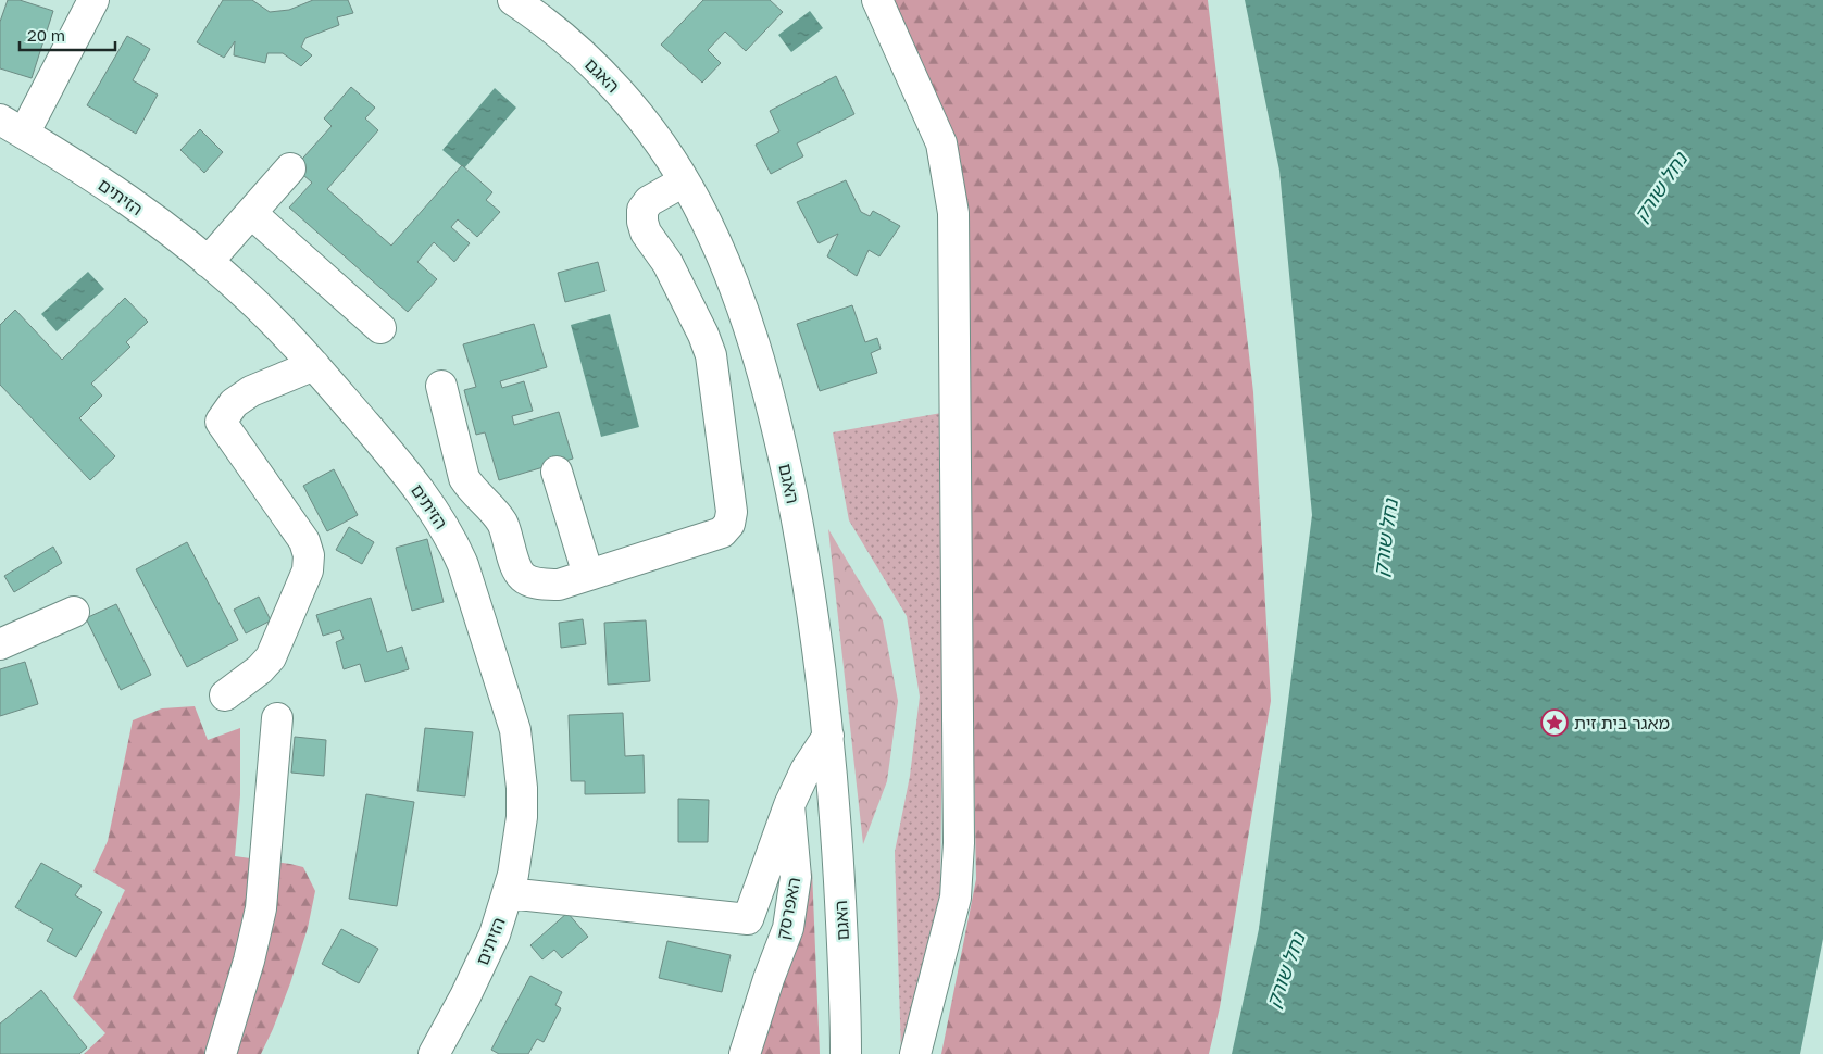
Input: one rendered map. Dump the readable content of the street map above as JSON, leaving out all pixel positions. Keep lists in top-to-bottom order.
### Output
{
  "streets": {
    "street": ["האגם", "הזיתים", "האפרסק"]
  },
  "water": ["נחל שורק"],
  "places": {
    "place": ["מאגר בית זית"]
  },
  "scale_bar": "20 m"
}
